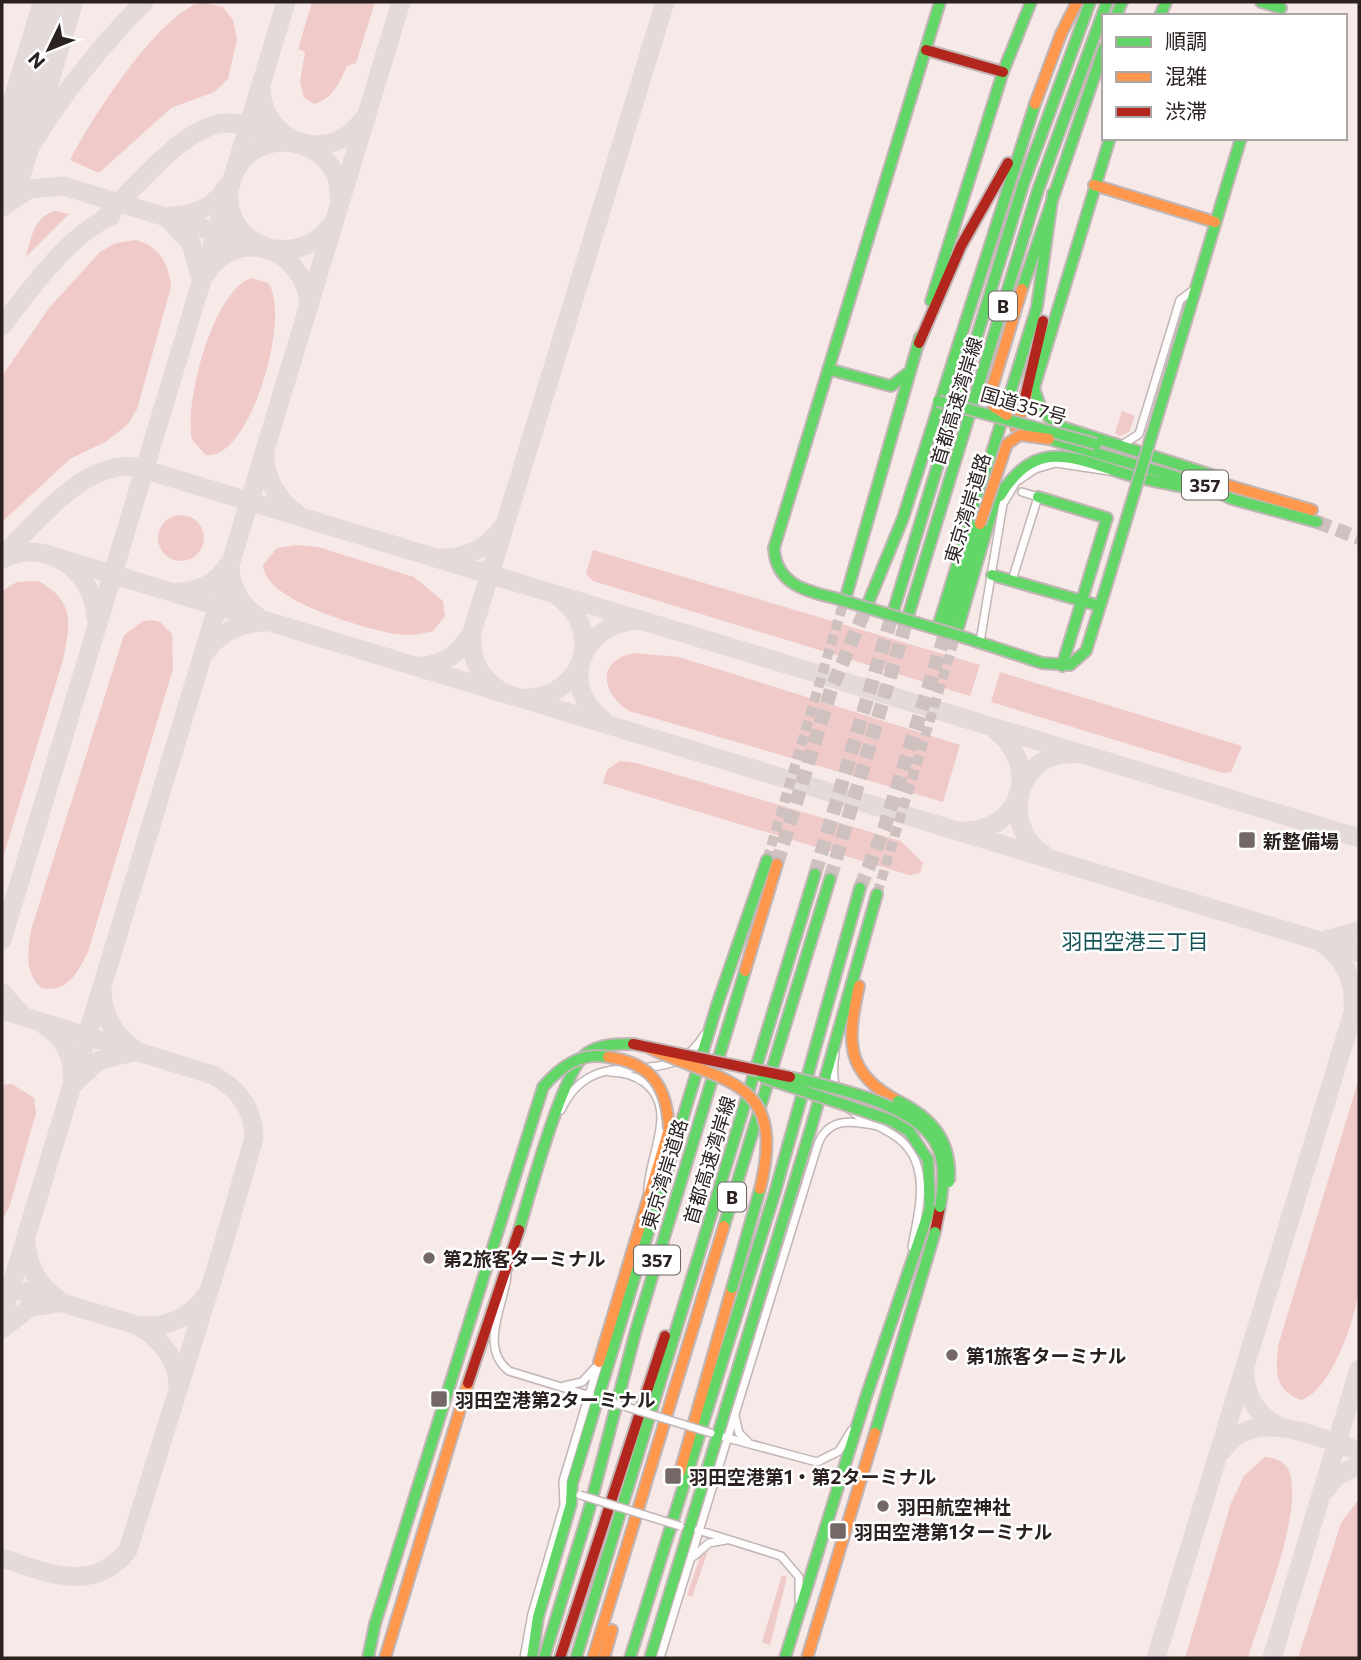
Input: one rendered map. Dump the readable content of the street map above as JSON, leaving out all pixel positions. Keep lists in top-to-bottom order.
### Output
{
  "streets": {
    "main road": [
      "B",
      "首都高速湾岸線",
      "国道357号",
      "357",
      "東京湾岸道路"
    ]
  },
  "crossings": [
    ["国道357号", "東京湾岸道路"]
  ],
  "districts": ["羽田空港三丁目"],
  "places": {
    "transit": [
      "新整備場",
      "羽田空港第2ターミナル",
      "羽田空港第1・第2ターミナル",
      "羽田空港第1ターミナル"
    ],
    "other": ["第2旅客ターミナル", "第1旅客ターミナル", "羽田航空神社"]
  },
  "legend": ["順調", "混雑", "渋滞"],
  "north": "bottom left"
}
